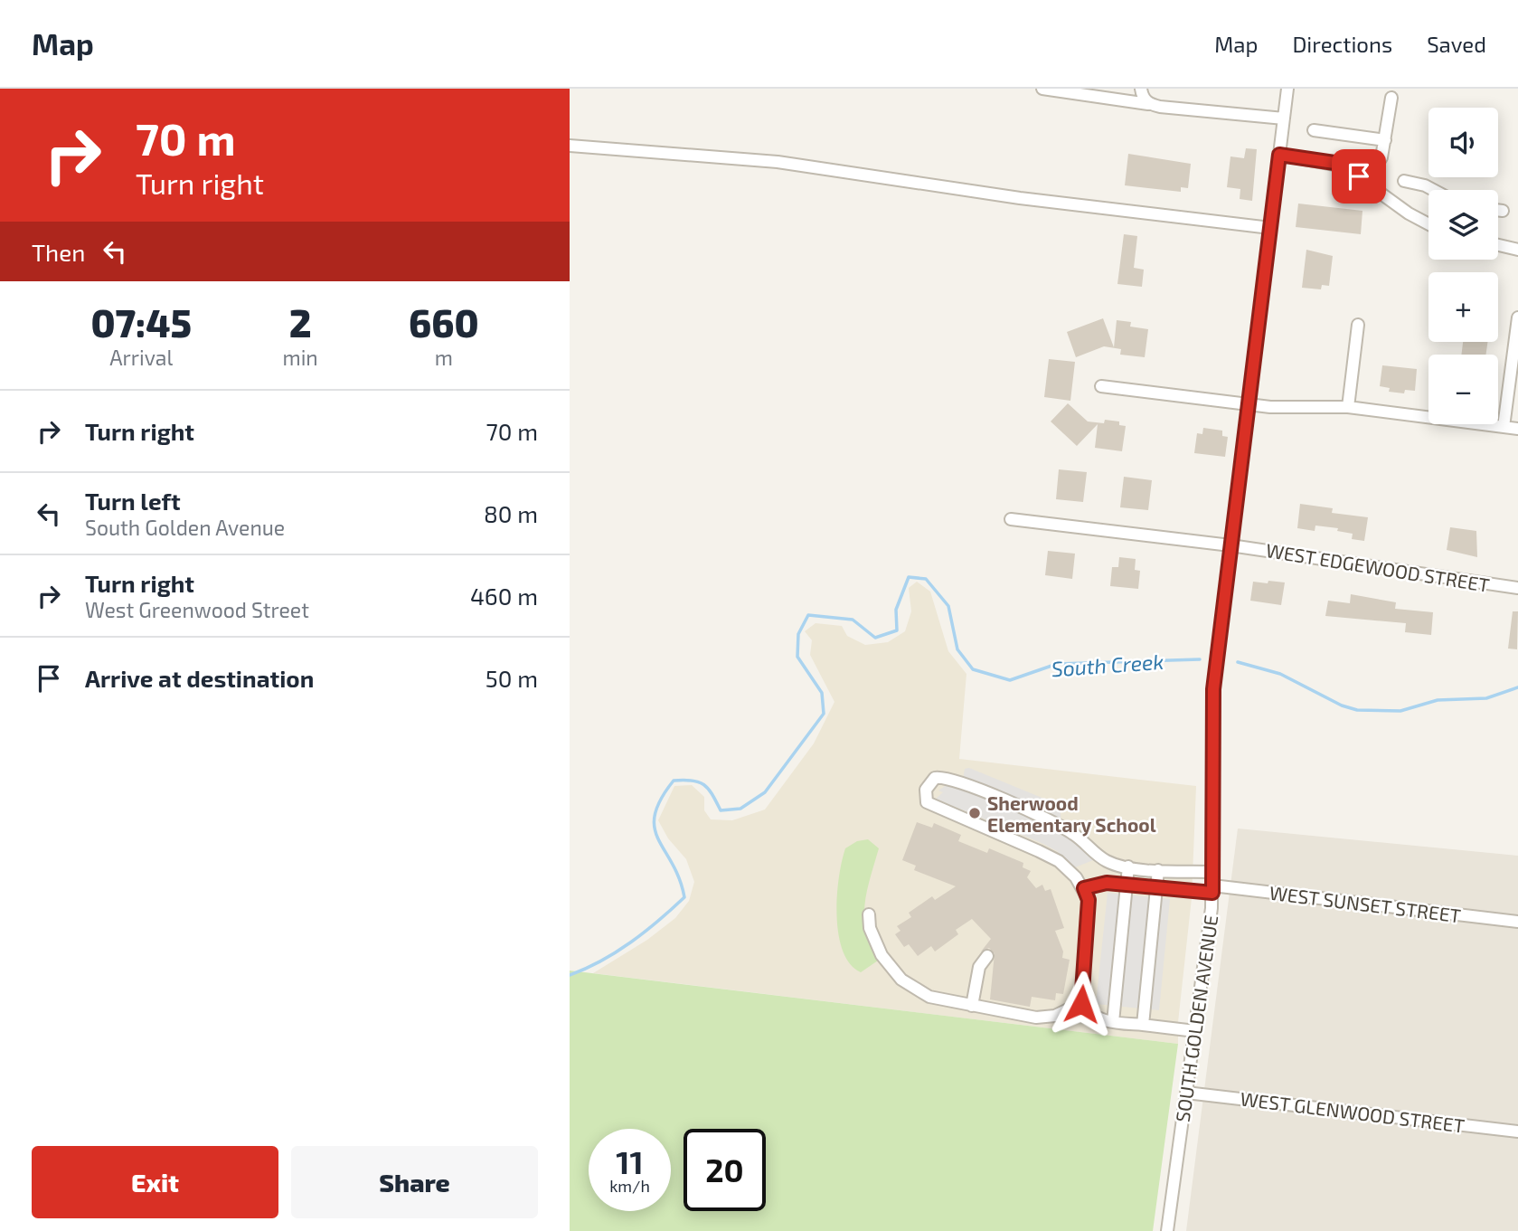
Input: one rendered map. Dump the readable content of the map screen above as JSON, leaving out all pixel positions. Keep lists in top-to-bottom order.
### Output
{
  "streets": {
    "street": [
      "WEST EDGEWOOD STREET",
      "WEST SUNSET STREET",
      "SOUTH GOLDEN AVENUE",
      "WEST GLENWOOD STREET"
    ]
  },
  "crossings": [
    ["WEST EDGEWOOD STREET", "SOUTH GOLDEN AVENUE"],
    ["WEST SUNSET STREET", "SOUTH GOLDEN AVENUE"],
    ["SOUTH GOLDEN AVENUE", "WEST GLENWOOD STREET"]
  ],
  "water": ["South Creek"],
  "places": ["Sherwood Elementary School"],
  "page": {
    "header": "Map",
    "nav": ["Map", "Directions", "Saved"],
    "turn": ["70 m", "Turn right"],
    "map_buttons": ["+", "−"],
    "then": "Then",
    "eta": [
      "07:45",
      "Arrival",
      "2",
      "min",
      "660",
      "m"
    ],
    "list": [
      {
        "name": "Turn right",
        "value": "70 m"
      },
      {
        "name": "Turn left",
        "note": "South Golden Avenue",
        "value": "80 m"
      },
      {
        "name": "Turn right",
        "note": "West Greenwood Street",
        "value": "460 m"
      },
      {
        "name": "Arrive at destination",
        "value": "50 m"
      }
    ],
    "speed": "11 km/h",
    "limit": "20",
    "buttons": ["Exit", "Share"]
  }
}
